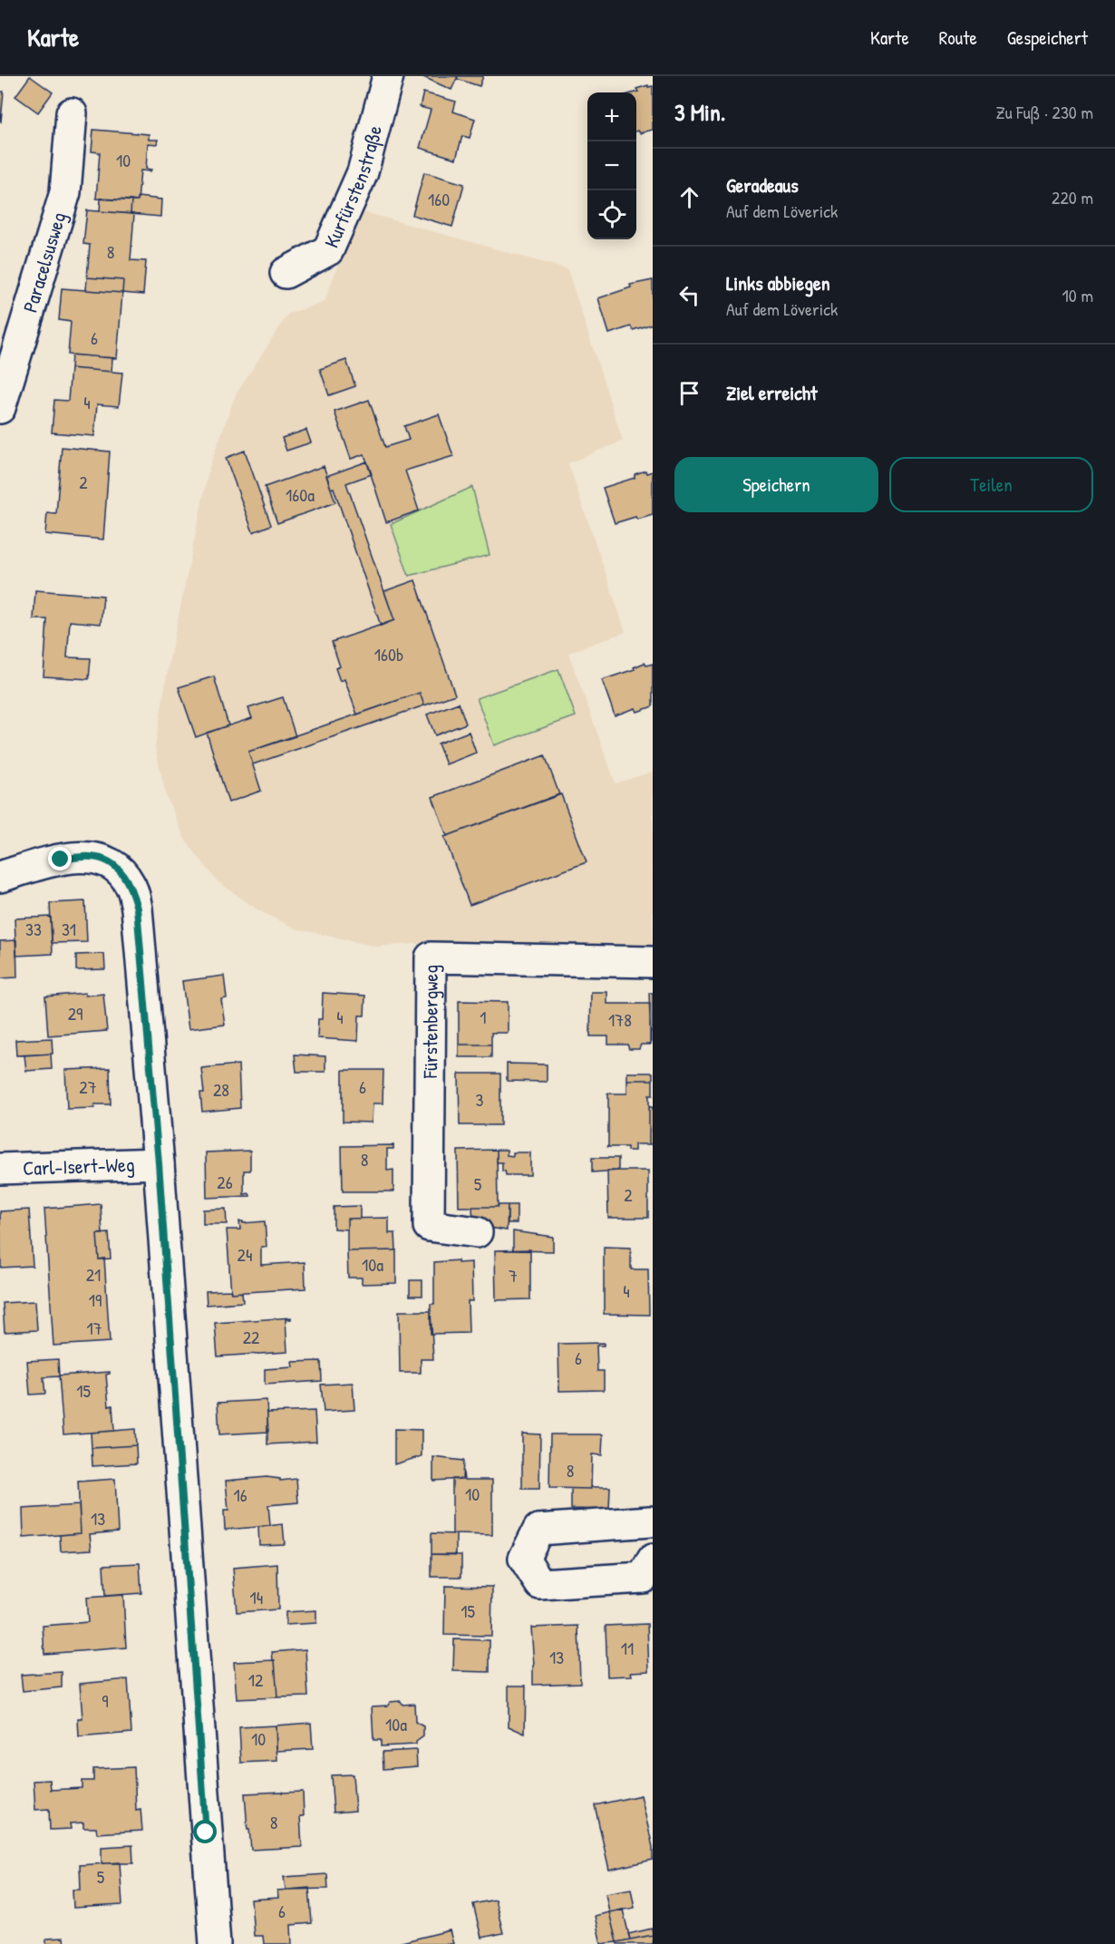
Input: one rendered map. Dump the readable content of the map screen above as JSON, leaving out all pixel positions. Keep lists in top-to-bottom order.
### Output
{
  "streets": {
    "street": [
      "Kurfürstenstraße",
      "Paracelsusweg",
      "Fürstenbergweg",
      "Carl-Isert-Weg"
    ]
  },
  "house_numbers": [
    "10",
    "160",
    "8",
    "6",
    "4",
    "2",
    "160a",
    "160b",
    "33",
    "31",
    "29",
    "4",
    "1",
    "178",
    "27",
    "6",
    "28",
    "3",
    "8",
    "26",
    "5",
    "2",
    "24",
    "10a",
    "21",
    "7",
    "4",
    "19",
    "17",
    "22",
    "6",
    "15",
    "8",
    "10",
    "16",
    "13",
    "14",
    "15",
    "11",
    "13",
    "12",
    "9",
    "10a",
    "10",
    "8",
    "5",
    "6"
  ],
  "page": {
    "header": "Karte",
    "nav": ["Karte", "Route", "Gespeichert"],
    "heading": ["3 Min.", "Zu Fuß · 230 m"],
    "map_buttons": ["+", "−"],
    "list": [
      ["Geradeaus", "Auf dem Löverick", "220 m"],
      ["Links abbiegen", "Auf dem Löverick", "10 m"],
      "Ziel erreicht"
    ],
    "buttons": ["Speichern", "Teilen"]
  }
}
